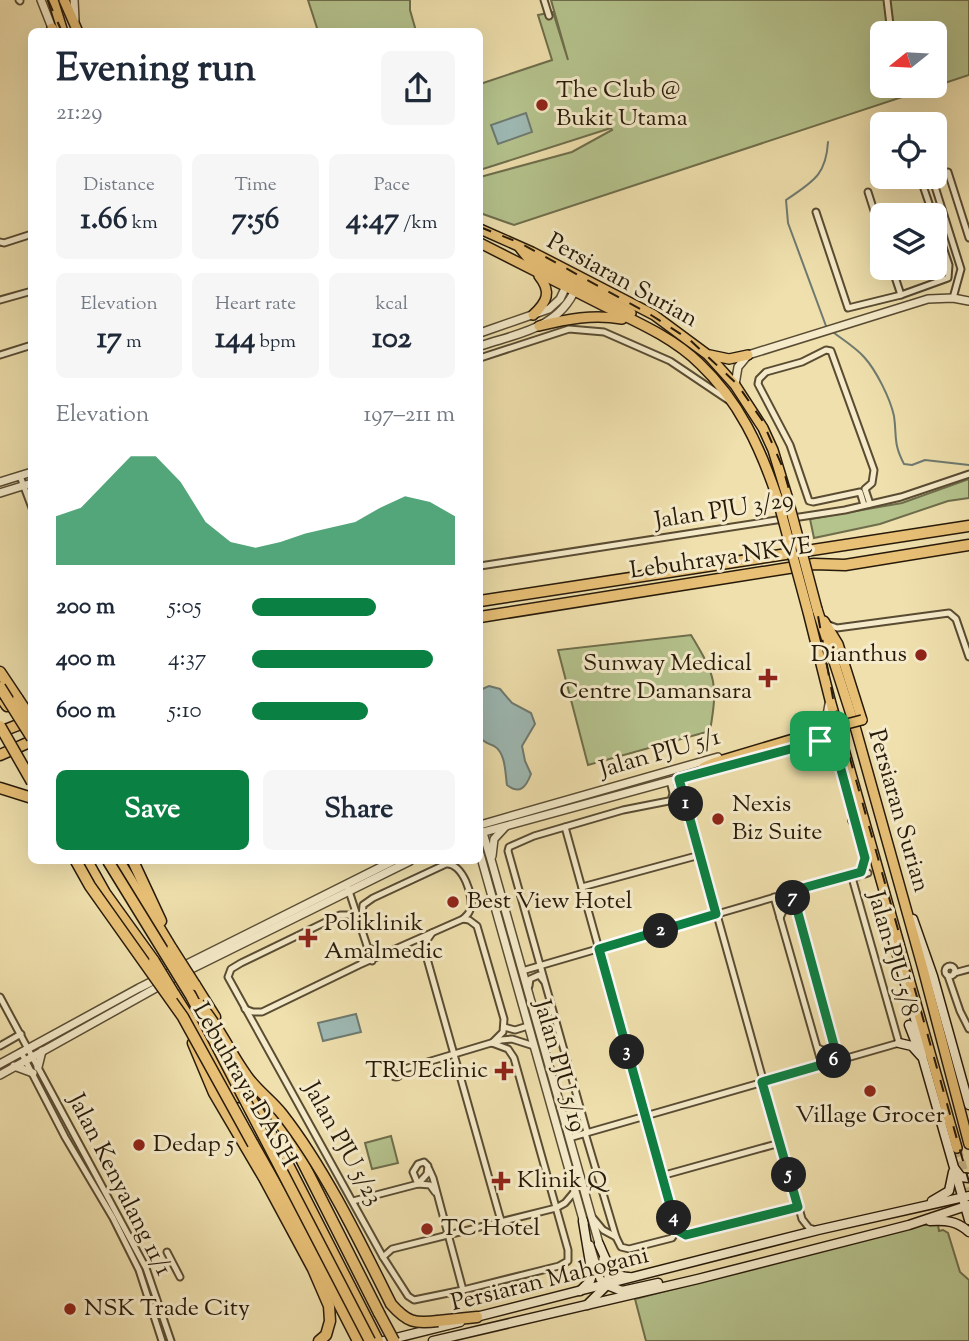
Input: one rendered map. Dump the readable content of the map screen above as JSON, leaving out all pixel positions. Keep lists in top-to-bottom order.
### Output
{
  "streets": {
    "highway": ["Lebuhraya NKVE", "Lebuhraya DASH"],
    "main road": ["Persiaran Surian", "Persiaran Mahogani"],
    "street": [
      "Jalan PJU 3/29",
      "Jalan PJU 5/1",
      "Jalan PJU 5/8",
      "Jalan PJU 5/19",
      "Jalan PJU 5/23",
      "Jalan Kenyalang 11/1"
    ]
  },
  "crossings": [
    ["Persiaran Surian", "Persiaran Mahogani"],
    ["Jalan PJU 5/19", "Persiaran Mahogani"]
  ],
  "places": {
    "other": [
      "The Club @ Bukit Utama",
      "Dianthus",
      "Nexis Biz Suite",
      "Best View Hotel",
      "Village Grocer",
      "Dedap 5",
      "TC Hotel",
      "NSK Trade City"
    ],
    "health": [
      "Sunway Medical Centre Damansara",
      "Poliklinik Amalmedic",
      "TRUEclinic",
      "Klinik Q"
    ]
  },
  "north": "left",
  "page": {
    "heading": ["Evening run", "21:29"],
    "stats": [
      ["Distance", "1.66 km"],
      ["Time", "7:56"],
      ["Pace", "4:47 /km"],
      ["Elevation", "17 m"],
      ["Heart rate", "144 bpm"],
      ["kcal", "102"]
    ],
    "chart": ["Elevation", "197–211 m"],
    "list": [
      {
        "name": "200 m",
        "note": "5:05"
      },
      {
        "name": "400 m",
        "note": "4:37"
      },
      {
        "name": "600 m",
        "note": "5:10"
      }
    ],
    "buttons": ["Save", "Share"],
    "pins": [
      "1",
      "7",
      "2",
      "3",
      "6",
      "5",
      "4"
    ]
  }
}
